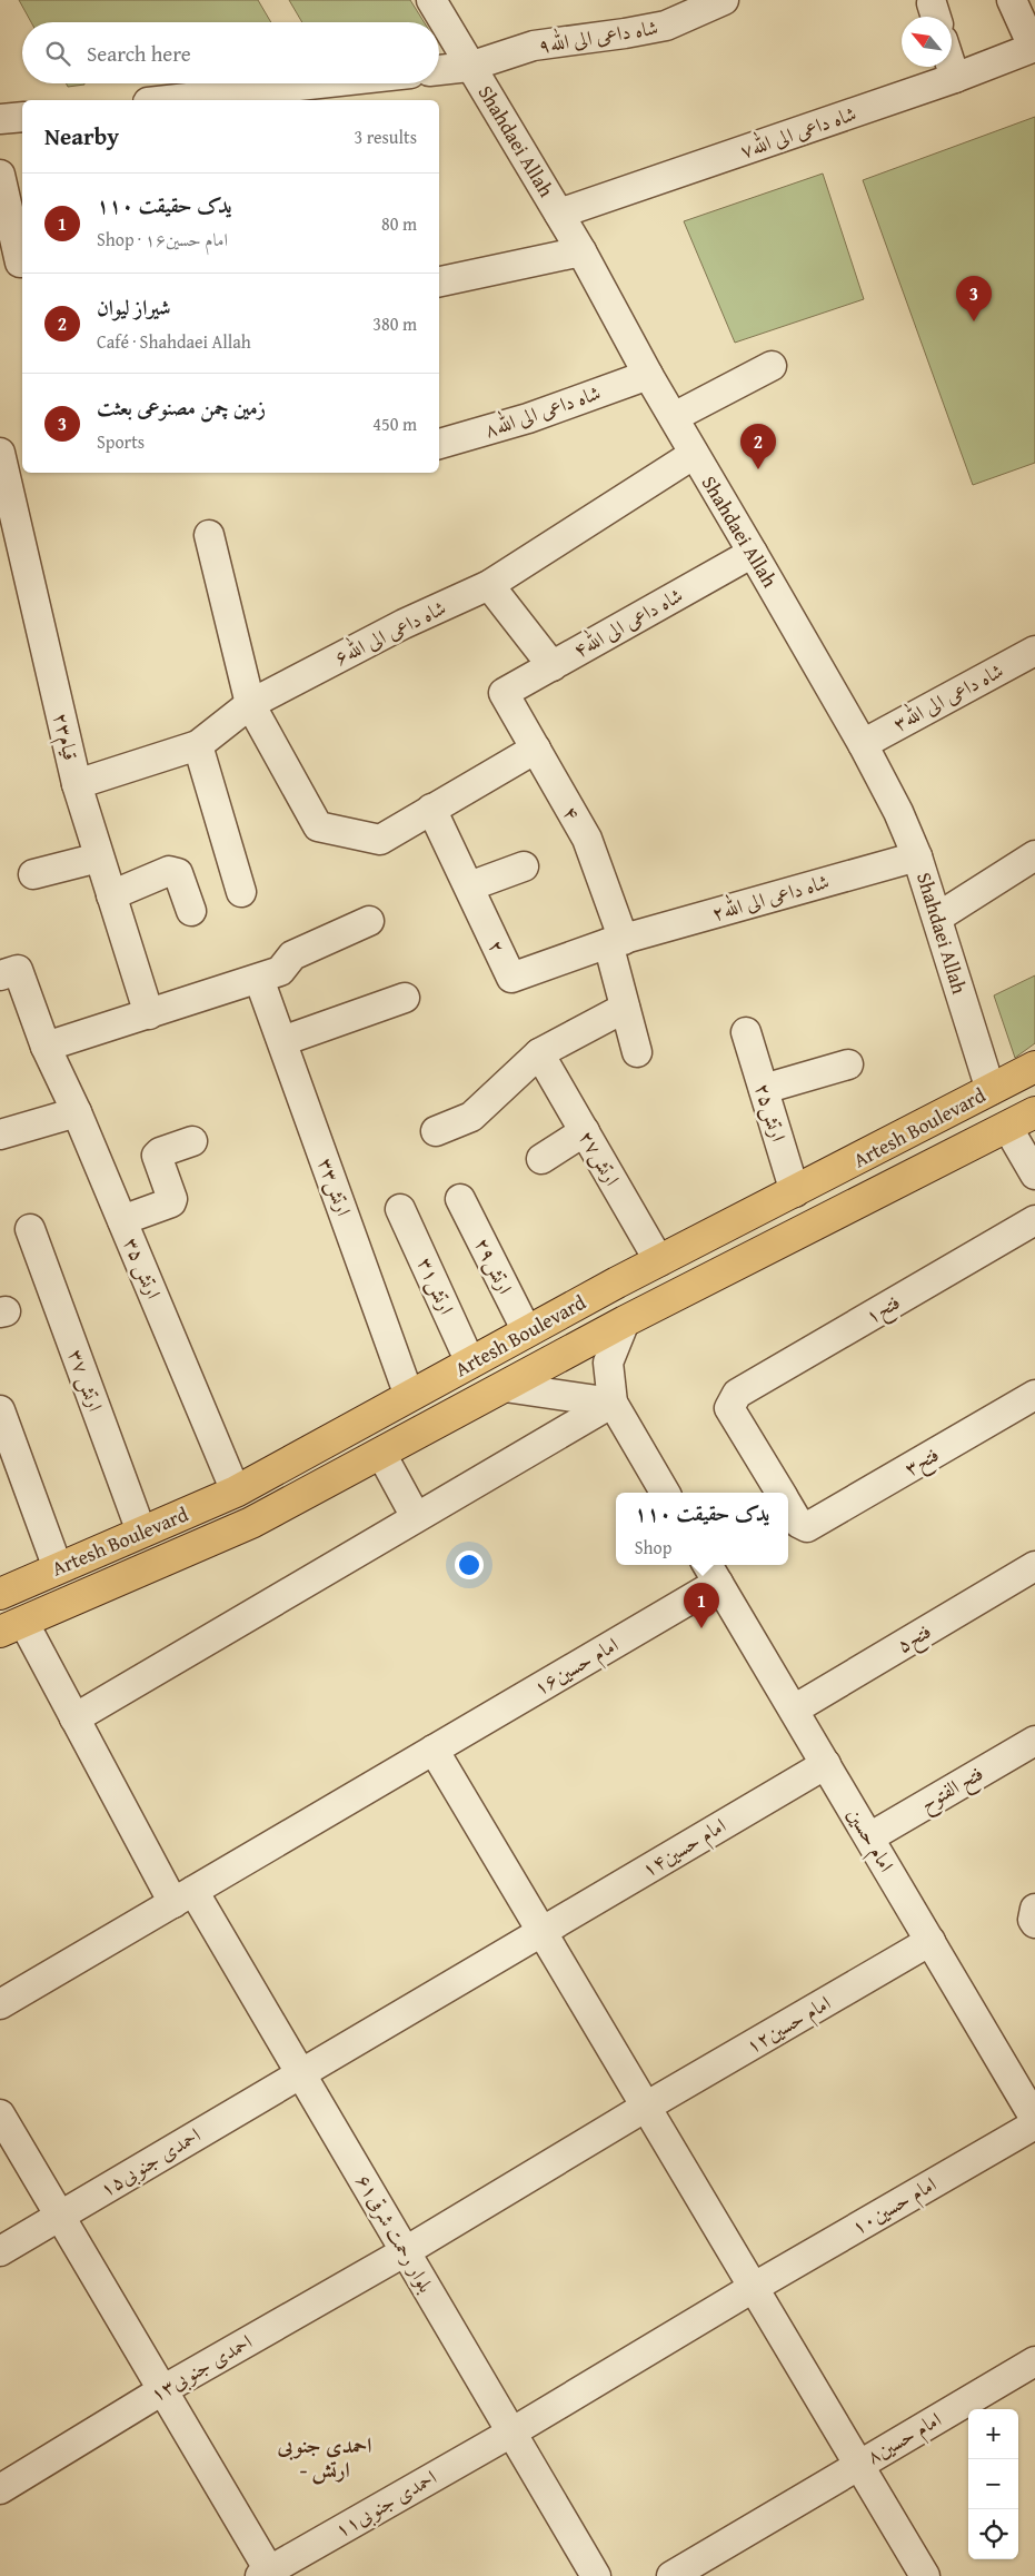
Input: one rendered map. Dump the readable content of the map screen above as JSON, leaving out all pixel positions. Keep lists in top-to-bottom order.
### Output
{
  "streets": {
    "main road": ["Artesh Boulevard"],
    "street": [
      "شاه داعی الی الله۹",
      "شاه داعی الی الله۷",
      "Shahdaei Allah",
      "شاه داعی الی الله۸",
      "شاه داعی الی الله۴",
      "شاه داعی الی الله۶",
      "شاه داعی الی الله۳",
      "قیام۲۳",
      "۴",
      "شاه داعی الی الله۲",
      "۲",
      "ارتش۲۵",
      "ارتش۲۷",
      "ارتش۳۳",
      "ارتش۲۹",
      "ارتش ۳۵",
      "ارتش۳۱",
      "۱فتح",
      "ارتش ۳۷",
      "۳فتح",
      "۵فتح",
      "امام حسین۱۶",
      "فتح الفتوح",
      "امام حسین",
      "امام حسین۱۴",
      "امام حسین۱۲",
      "احمدی جنوبی۱۵",
      "امام حسین۱۰",
      "بلوار رحمت شرقی۶۱",
      "احمدی جنوبی۱۳",
      "امام حسین۸",
      "احمدی جنوبی۱۱"
    ]
  },
  "crossings": [
    ["شاه داعی الی الله۹", "Shahdaei Allah"],
    ["شاه داعی الی الله۷", "Shahdaei Allah"],
    ["Shahdaei Allah", "شاه داعی الی الله۸"],
    ["Shahdaei Allah", "شاه داعی الی الله۴"],
    ["Shahdaei Allah", "شاه داعی الی الله۶"],
    ["Shahdaei Allah", "شاه داعی الی الله۳"],
    ["Shahdaei Allah", "شاه داعی الی الله۲"],
    ["Shahdaei Allah", "Artesh Boulevard"],
    ["شاه داعی الی الله۴", "۴"],
    ["شاه داعی الی الله۶", "قیام۲۳"],
    ["۴", "شاه داعی الی الله۲"],
    ["۴", "۲"],
    ["شاه داعی الی الله۲", "۲"],
    ["ارتش۲۵", "Artesh Boulevard"],
    ["Artesh Boulevard", "ارتش۲۷"],
    ["Artesh Boulevard", "ارتش۳۳"],
    ["Artesh Boulevard", "ارتش۲۹"],
    ["Artesh Boulevard", "ارتش ۳۵"],
    ["Artesh Boulevard", "ارتش۳۱"],
    ["Artesh Boulevard", "ارتش ۳۷"],
    ["Artesh Boulevard", "بلوار رحمت شرقی۶۱"],
    ["۵فتح", "امام حسین"],
    ["امام حسین۱۶", "امام حسین"],
    ["امام حسین۱۶", "بلوار رحمت شرقی۶۱"],
    ["فتح الفتوح", "امام حسین"],
    ["امام حسین", "امام حسین۱۴"],
    ["امام حسین", "امام حسین۱۲"],
    ["امام حسین۱۴", "احمدی جنوبی۱۵"],
    ["امام حسین۱۴", "بلوار رحمت شرقی۶۱"],
    ["امام حسین۱۲", "بلوار رحمت شرقی۶۱"],
    ["امام حسین۱۲", "احمدی جنوبی۱۳"],
    ["احمدی جنوبی۱۵", "بلوار رحمت شرقی۶۱"],
    ["امام حسین۱۰", "بلوار رحمت شرقی۶۱"],
    ["امام حسین۱۰", "احمدی جنوبی۱۱"],
    ["بلوار رحمت شرقی۶۱", "احمدی جنوبی۱۳"],
    ["بلوار رحمت شرقی۶۱", "احمدی جنوبی۱۱"]
  ],
  "districts": ["احمدی جنوبی - ارتش"],
  "north": "top left",
  "page": {
    "search": "Search here",
    "heading": ["Nearby", "3 results"],
    "list": [
      {
        "mark": "1",
        "name": "یدک حقیقت ۱۱۰",
        "note": "Shop · امام حسین۱۶",
        "value": "80 m"
      },
      {
        "mark": "2",
        "name": "شیراز لیوان",
        "note": "Café · Shahdaei Allah",
        "value": "380 m"
      },
      {
        "mark": "3",
        "name": "زمین چمن مصنوعی بعثت",
        "note": "Sports",
        "value": "450 m"
      }
    ],
    "pins": ["3", "2", "1"],
    "popup": ["یدک حقیقت ۱۱۰", "Shop"],
    "map_buttons": ["+", "−"]
  }
}
